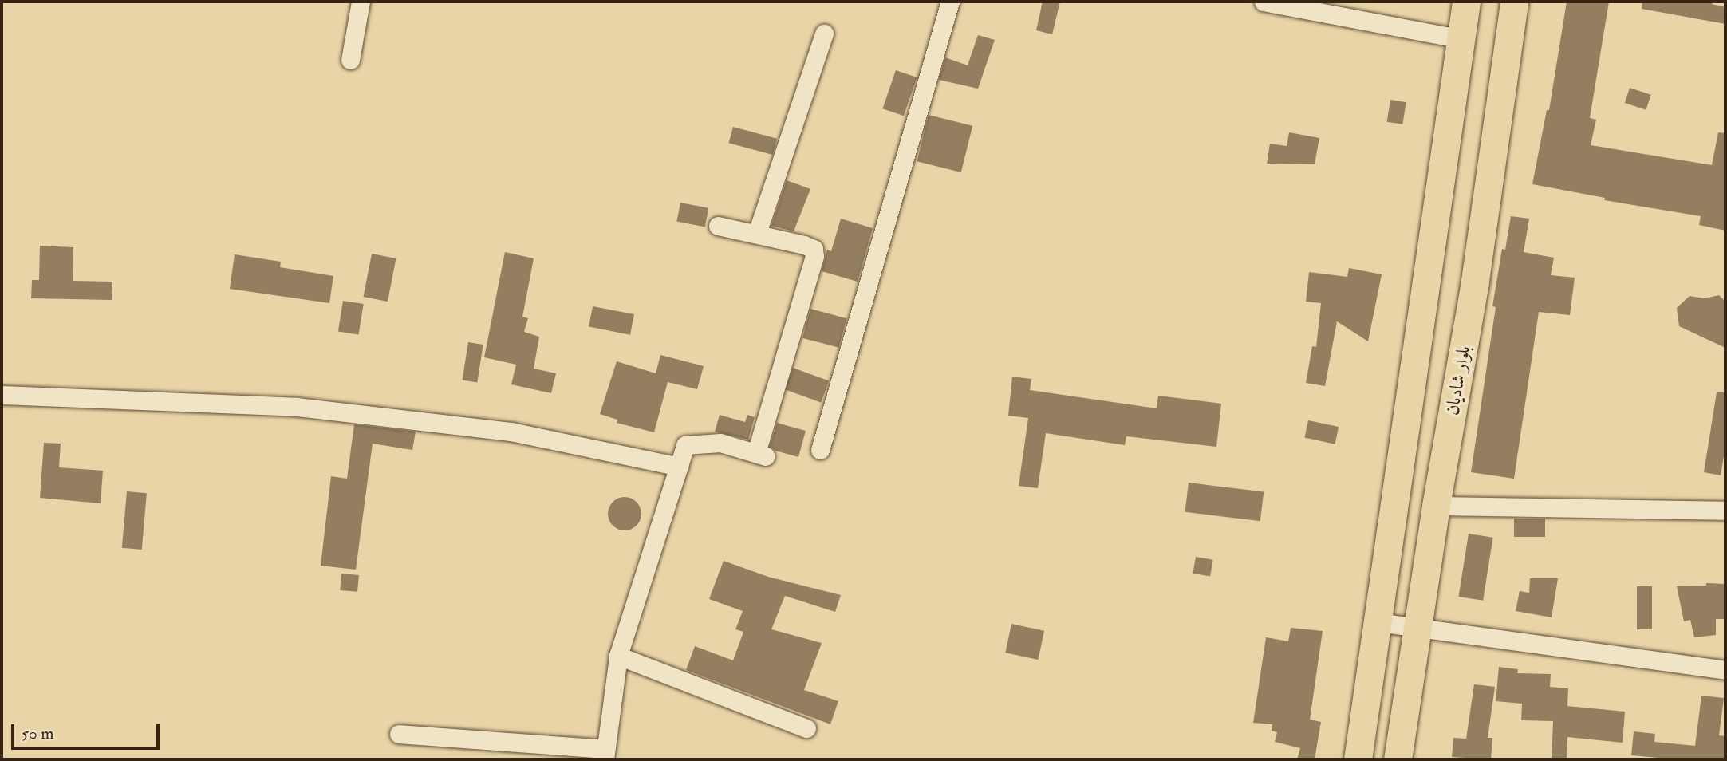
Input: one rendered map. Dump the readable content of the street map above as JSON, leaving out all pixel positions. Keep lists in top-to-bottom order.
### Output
{
  "streets": {
    "main road": ["بلوار شادیان"]
  },
  "scale_bar": "50 m"
}
